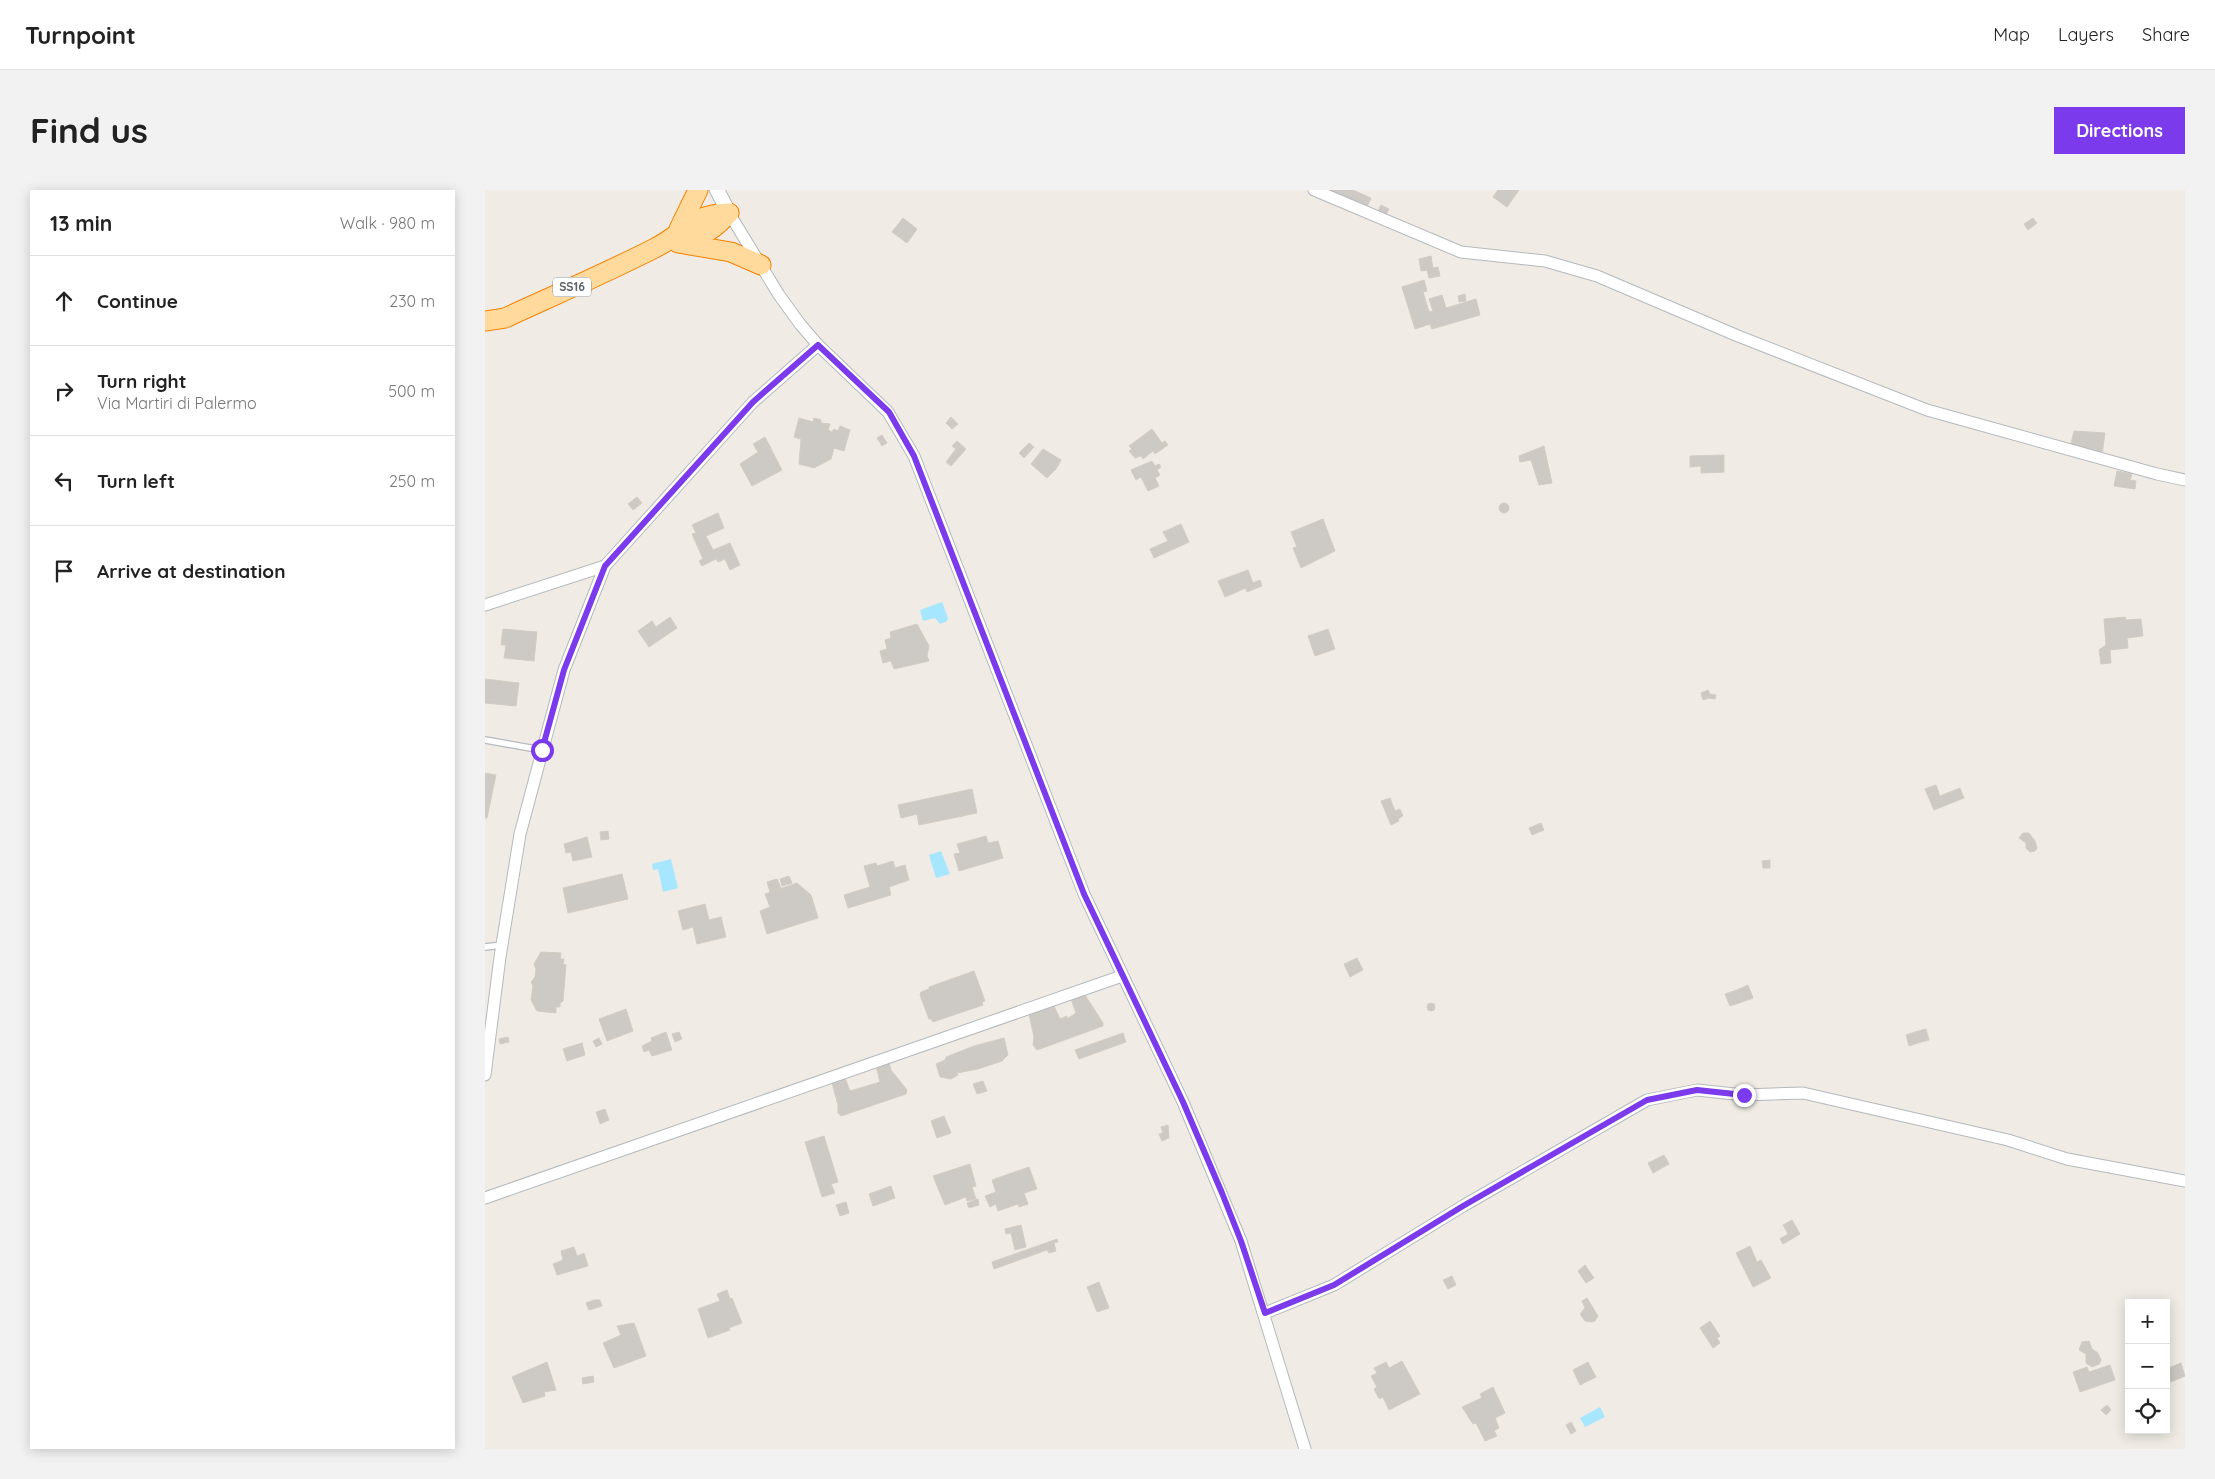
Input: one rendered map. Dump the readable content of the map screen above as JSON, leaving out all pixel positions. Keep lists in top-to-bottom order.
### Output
{
  "streets": {
    "highway": ["SS16"]
  },
  "page": {
    "header": "Turnpoint",
    "nav": ["Map", "Layers", "Share"],
    "buttons": "Directions",
    "title": "Find us",
    "heading": ["13 min", "Walk · 980 m"],
    "list": [
      ["Continue", "230 m"],
      ["Turn right", "Via Martiri di Palermo", "500 m"],
      ["Turn left", "250 m"],
      "Arrive at destination"
    ],
    "map_buttons": ["+", "−"]
  }
}
